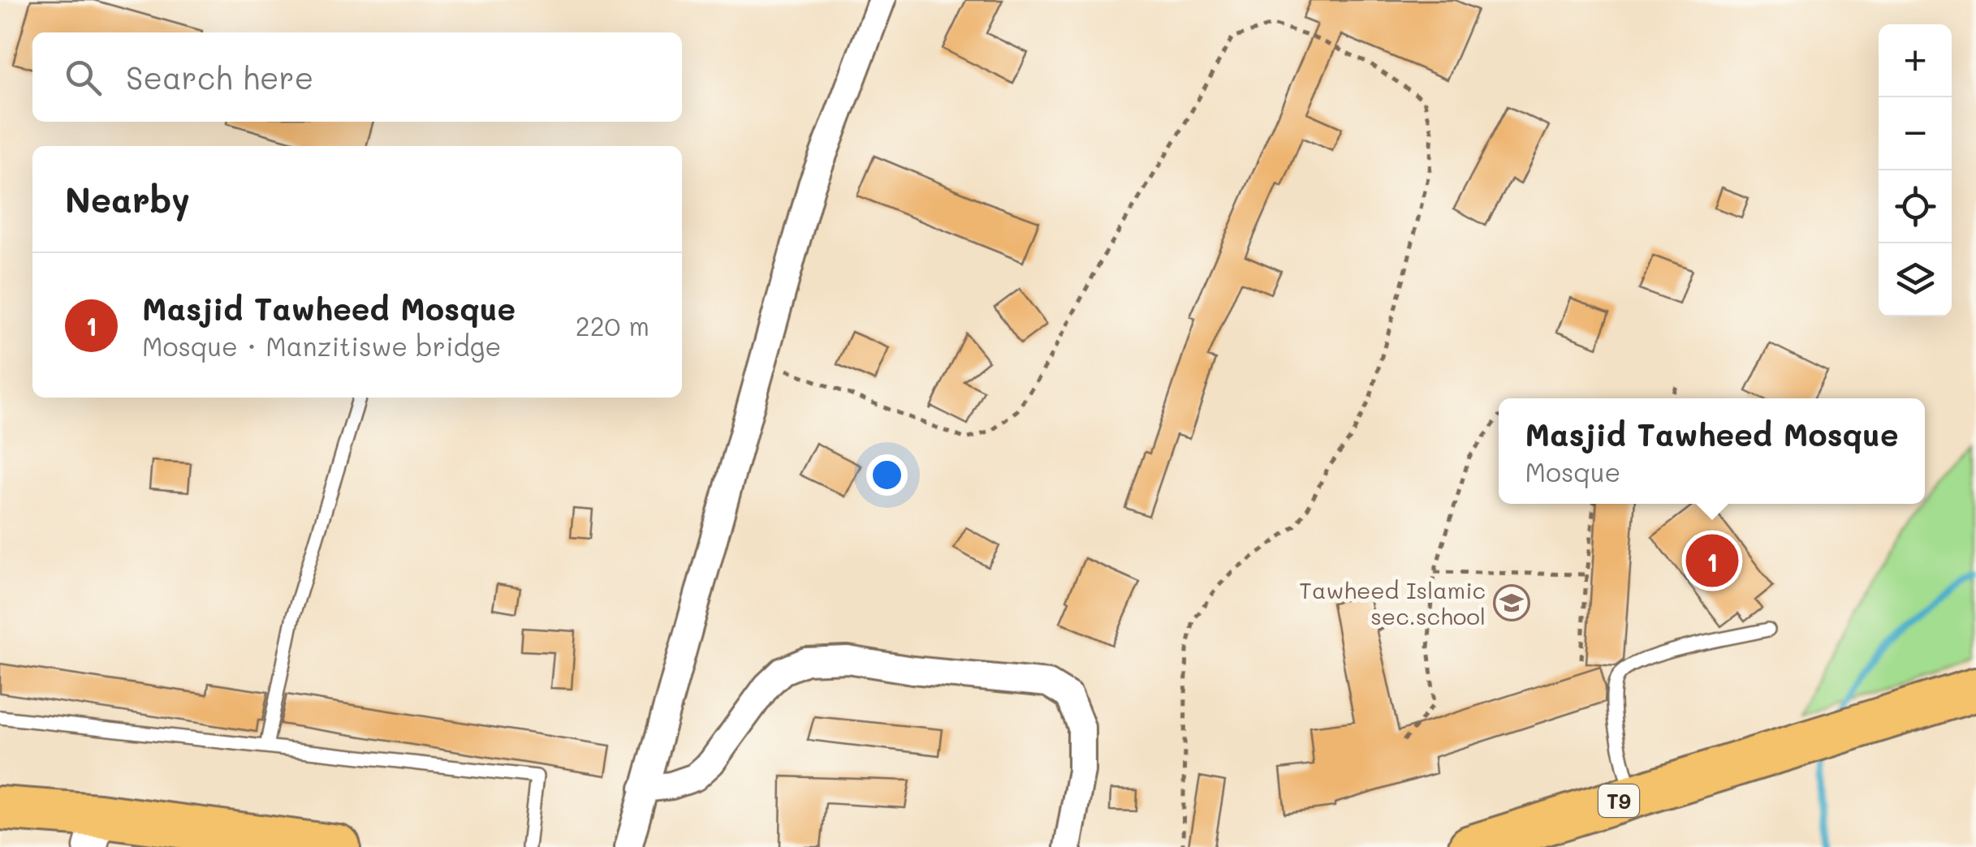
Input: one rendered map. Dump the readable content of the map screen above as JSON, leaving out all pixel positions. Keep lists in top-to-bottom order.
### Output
{
  "streets": {
    "highway": ["T9"]
  },
  "places": {
    "school or university": ["Tawheed Islamic sec.school"]
  },
  "page": {
    "map_buttons": ["+", "−"],
    "search": "Search here",
    "heading": "Nearby",
    "list": [
      {
        "mark": "1",
        "name": "Masjid Tawheed Mosque",
        "note": "Mosque · Manzitiswe bridge",
        "value": "220 m"
      }
    ],
    "popup": ["Masjid Tawheed Mosque", "Mosque"],
    "pins": "1"
  }
}
